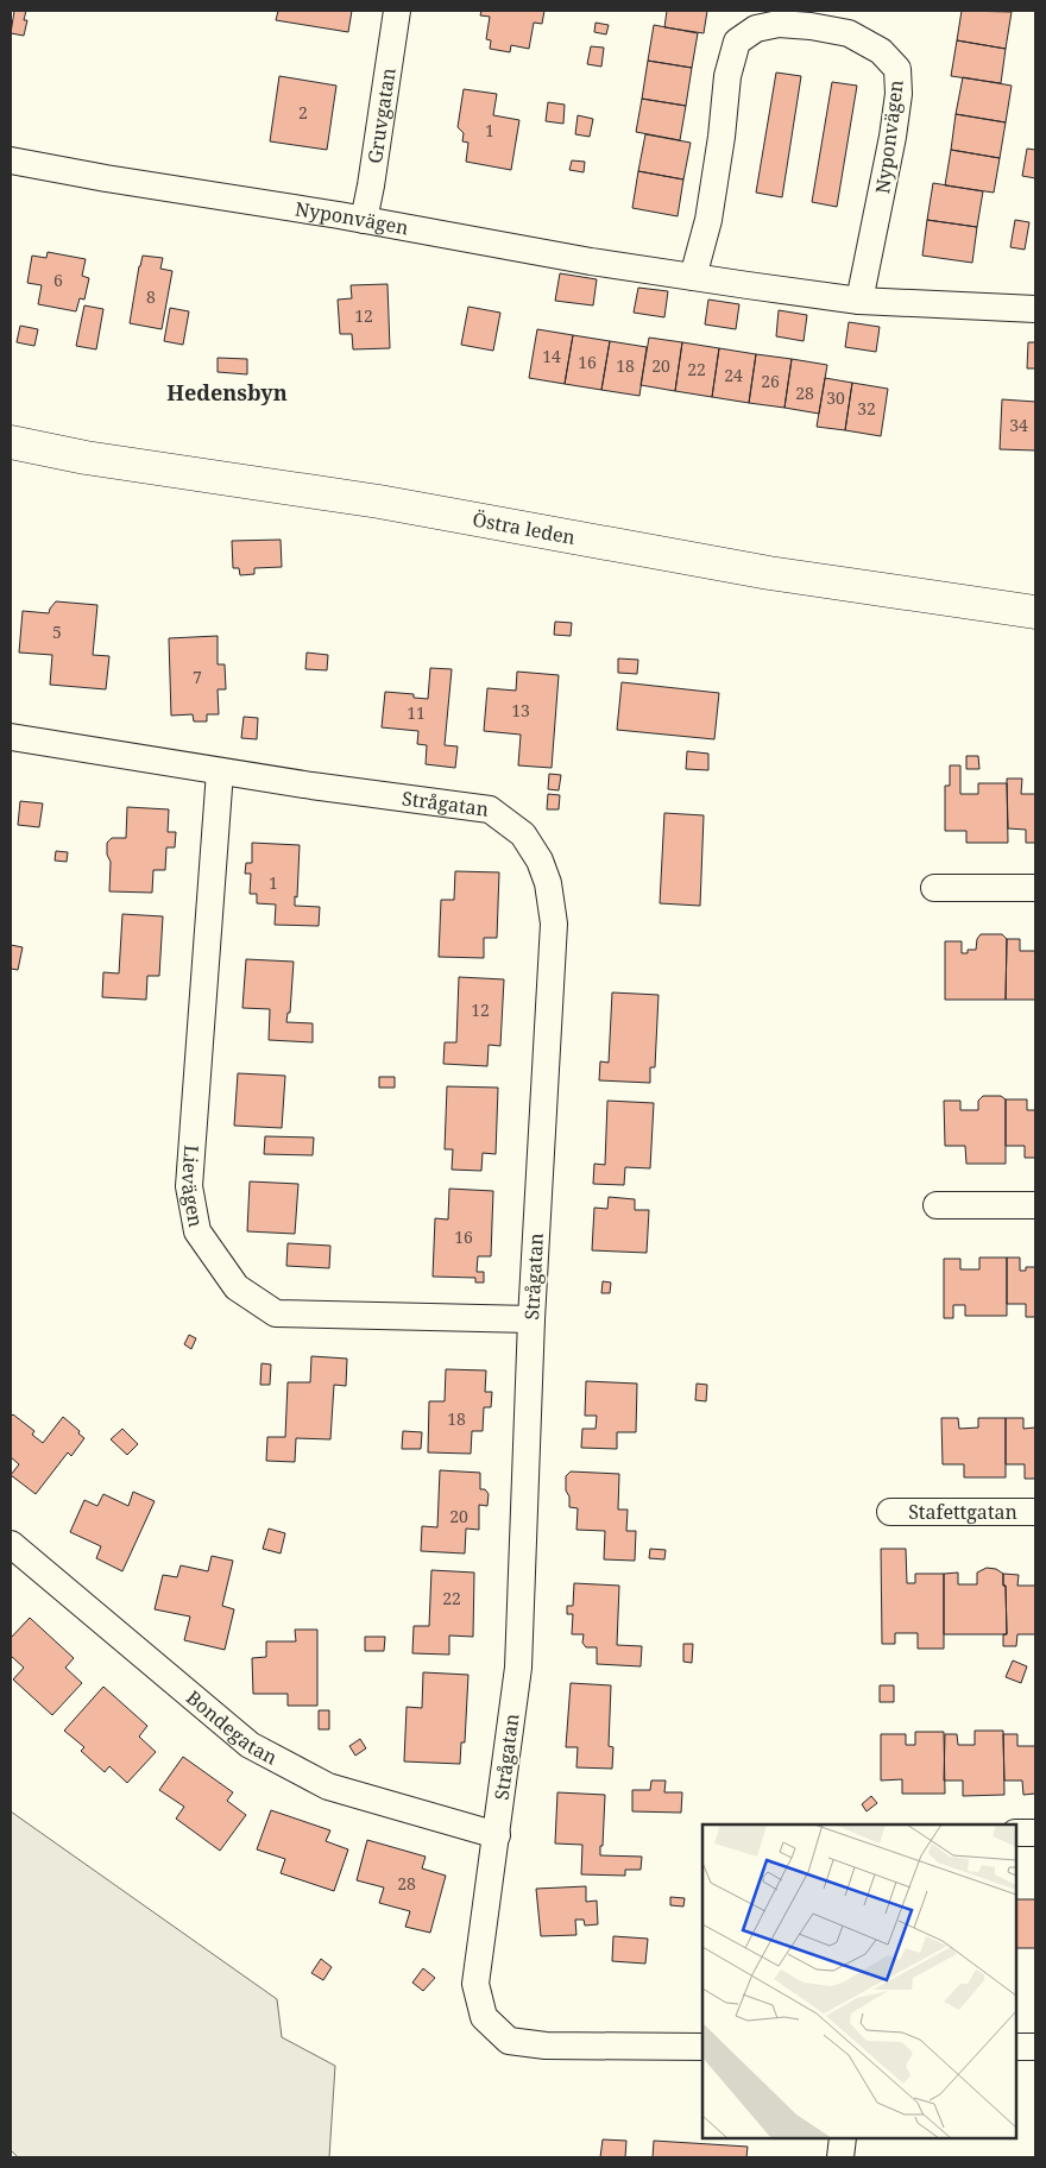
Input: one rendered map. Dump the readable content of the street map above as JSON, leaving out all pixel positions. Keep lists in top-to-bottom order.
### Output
{
  "streets": {
    "street": [
      "Gruvgatan",
      "Nyponvägen",
      "Östra leden",
      "Strågatan",
      "Lievägen",
      "Stafettgatan",
      "Bondegatan"
    ]
  },
  "crossings": [
    ["Gruvgatan", "Nyponvägen"],
    ["Strågatan", "Lievägen"],
    ["Strågatan", "Bondegatan"]
  ],
  "districts": ["Hedensbyn"],
  "house_numbers": [
    "2",
    "1",
    "6",
    "8",
    "12",
    "14",
    "16",
    "18",
    "20",
    "22",
    "24",
    "26",
    "28",
    "30",
    "32",
    "34",
    "5",
    "7",
    "13",
    "11",
    "1",
    "12",
    "16",
    "18",
    "20",
    "22",
    "28"
  ]
}
